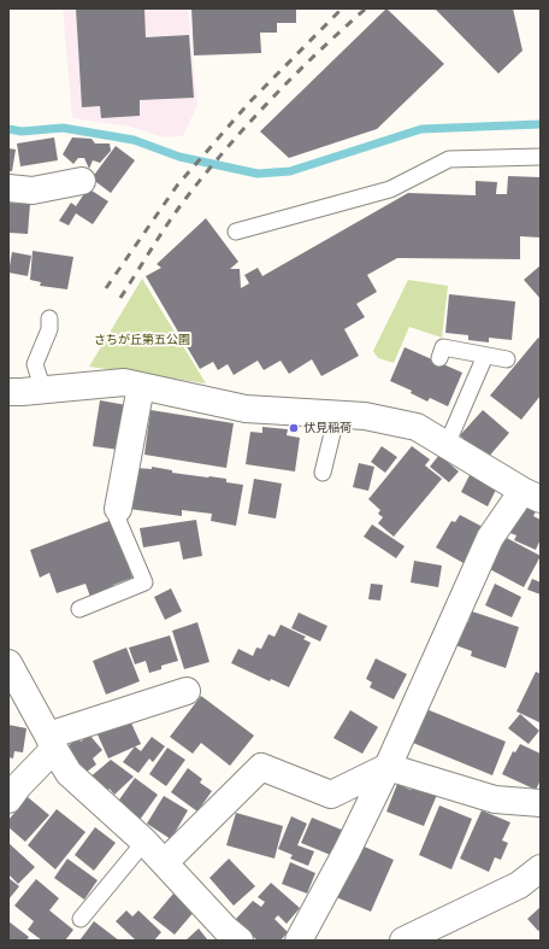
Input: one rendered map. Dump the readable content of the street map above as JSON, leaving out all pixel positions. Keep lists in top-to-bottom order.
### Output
{
  "parks": ["さちが丘第五公園"],
  "places": ["伏見稲荷"]
}
